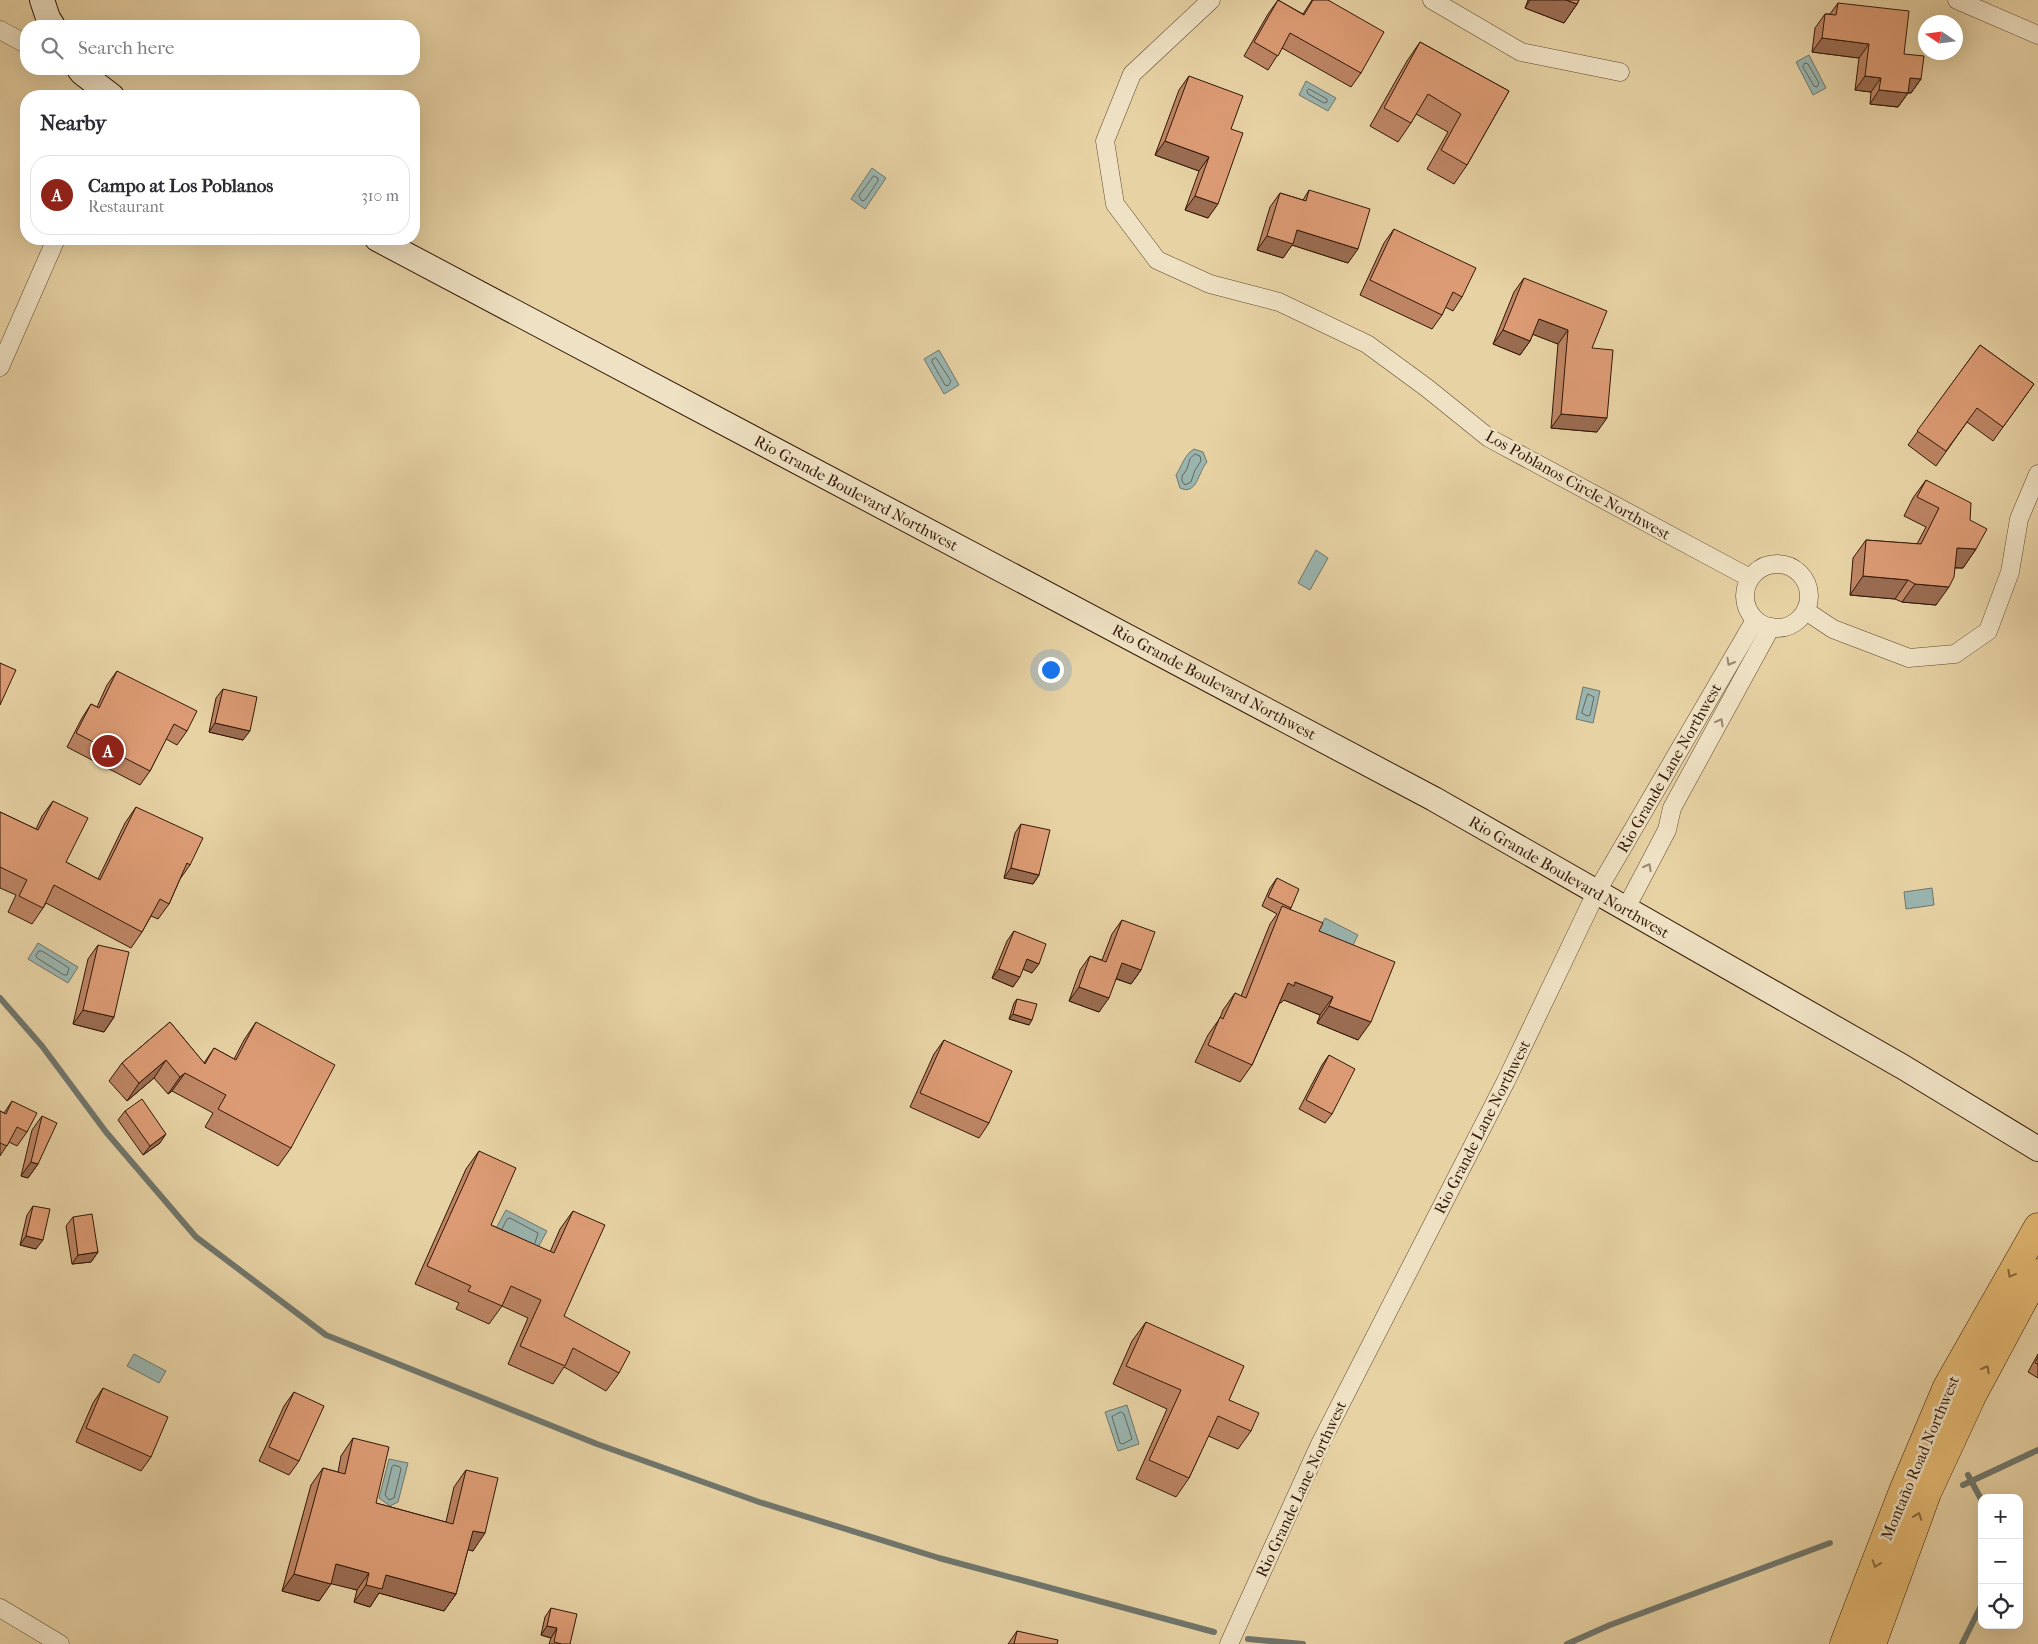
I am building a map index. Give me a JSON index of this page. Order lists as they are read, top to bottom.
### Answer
{
  "streets": {
    "main road": ["Montaño Road Northwest"],
    "street": ["Los Poblanos Circle Northwest", "Rio Grande Boulevard Northwest", "Rio Grande Lane Northwest"]
  },
  "crossings": [
    ["Los Poblanos Circle Northwest", "Rio Grande Lane Northwest"],
    ["Rio Grande Boulevard Northwest", "Rio Grande Lane Northwest"]
  ],
  "north": "left",
  "page": {
    "search": "Search here",
    "heading": "Nearby",
    "list": [
      {
        "mark": "A",
        "name": "Campo at Los Poblanos",
        "note": "Restaurant",
        "value": "310 m"
      }
    ],
    "pins": "A",
    "map_buttons": ["+", "−"]
  }
}
